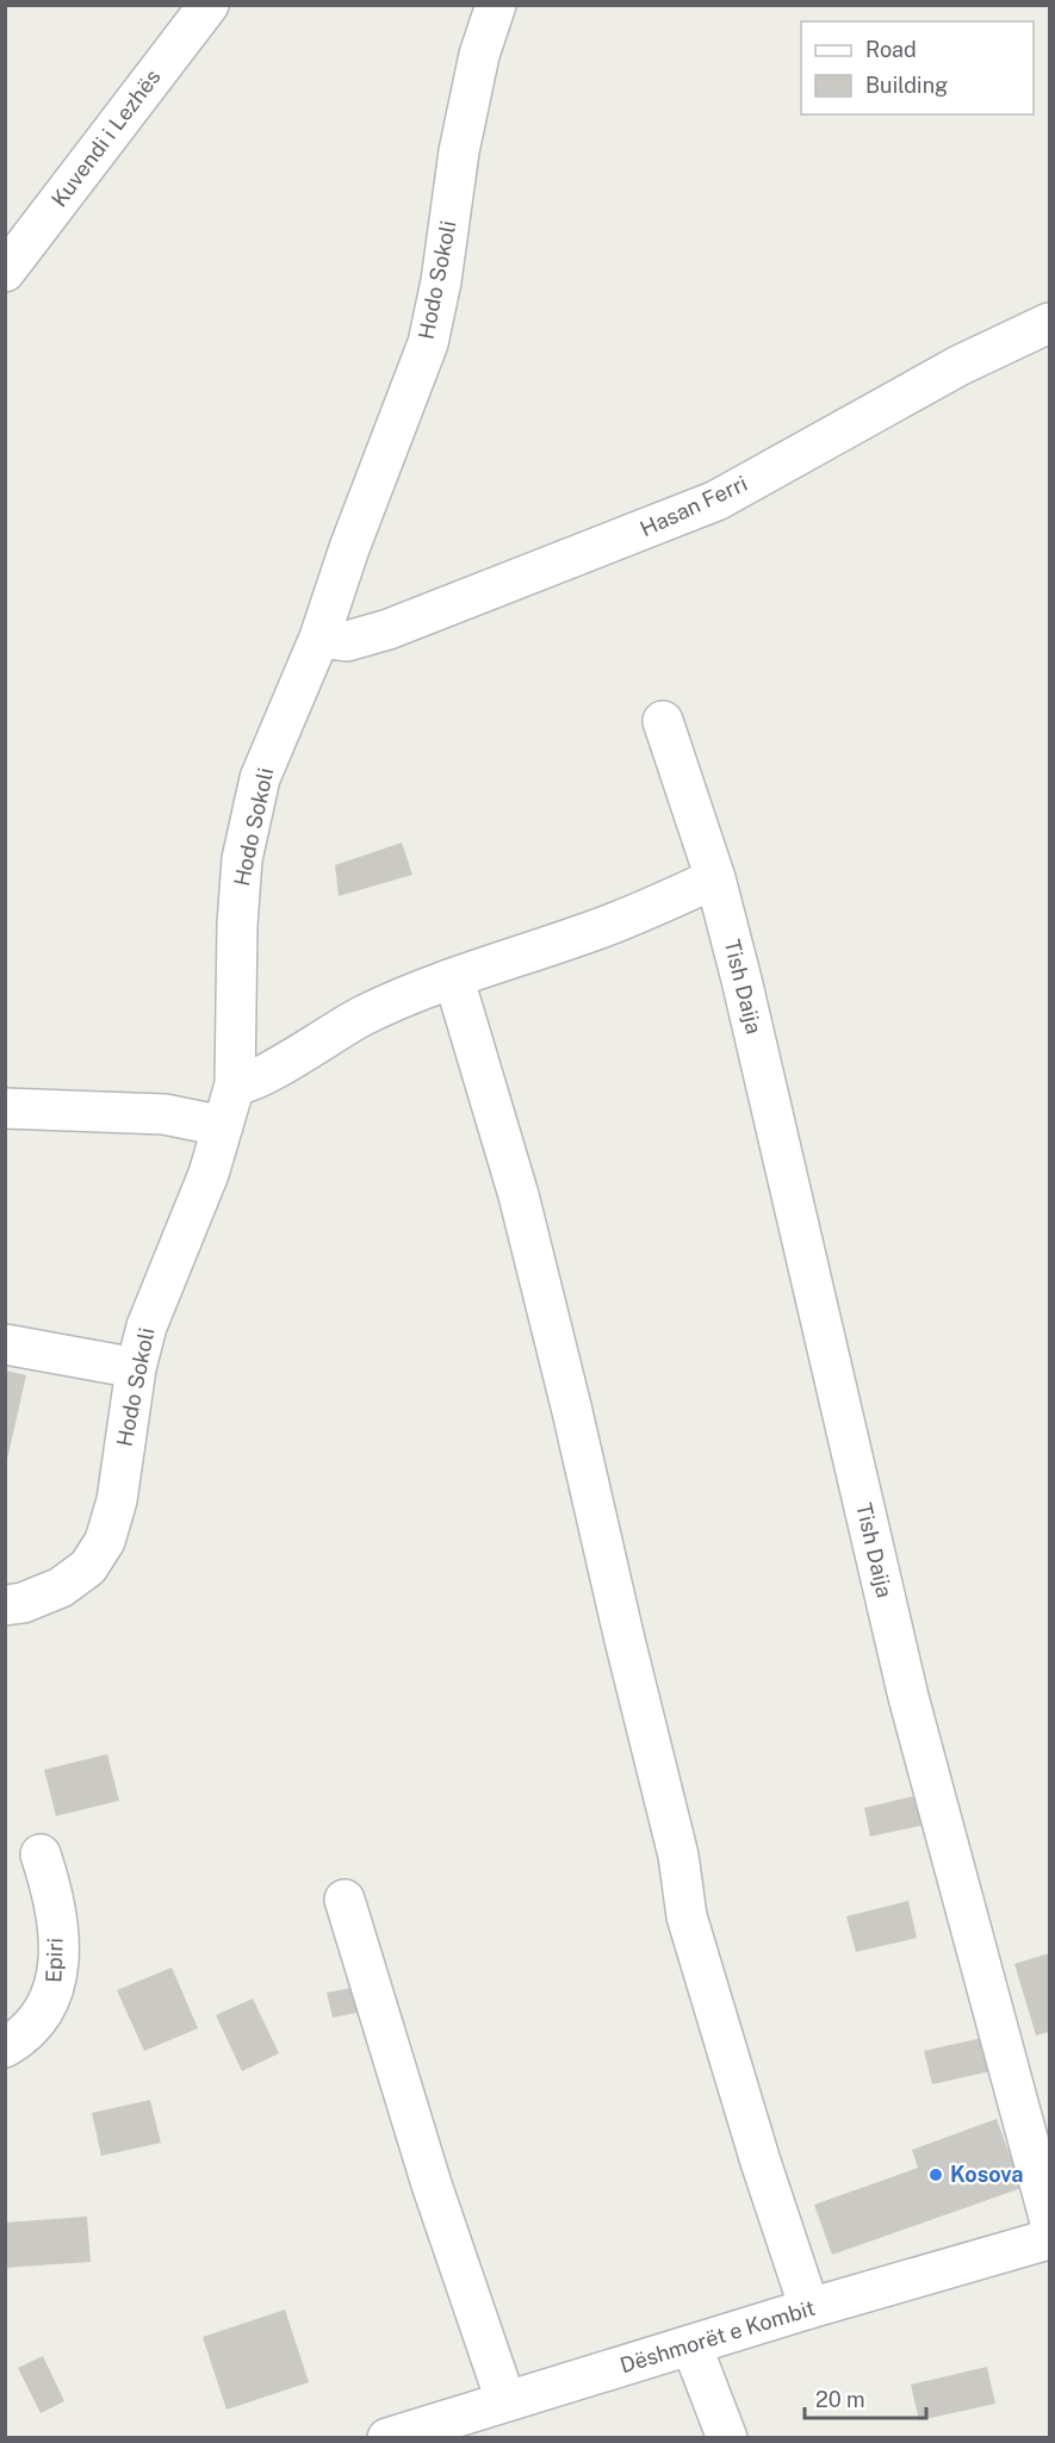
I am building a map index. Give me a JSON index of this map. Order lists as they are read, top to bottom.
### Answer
{
  "streets": {
    "street": [
      "Kuvendi i Lezhës",
      "Hodo Sokoli",
      "Hasan Ferri",
      "Tish Daija",
      "Epiri",
      "Dëshmorët e Kombit"
    ]
  },
  "crossings": [
    ["Hodo Sokoli", "Hasan Ferri"]
  ],
  "places": ["Kosova"],
  "legend": ["Road", "Building"],
  "scale_bar": "20 m"
}
